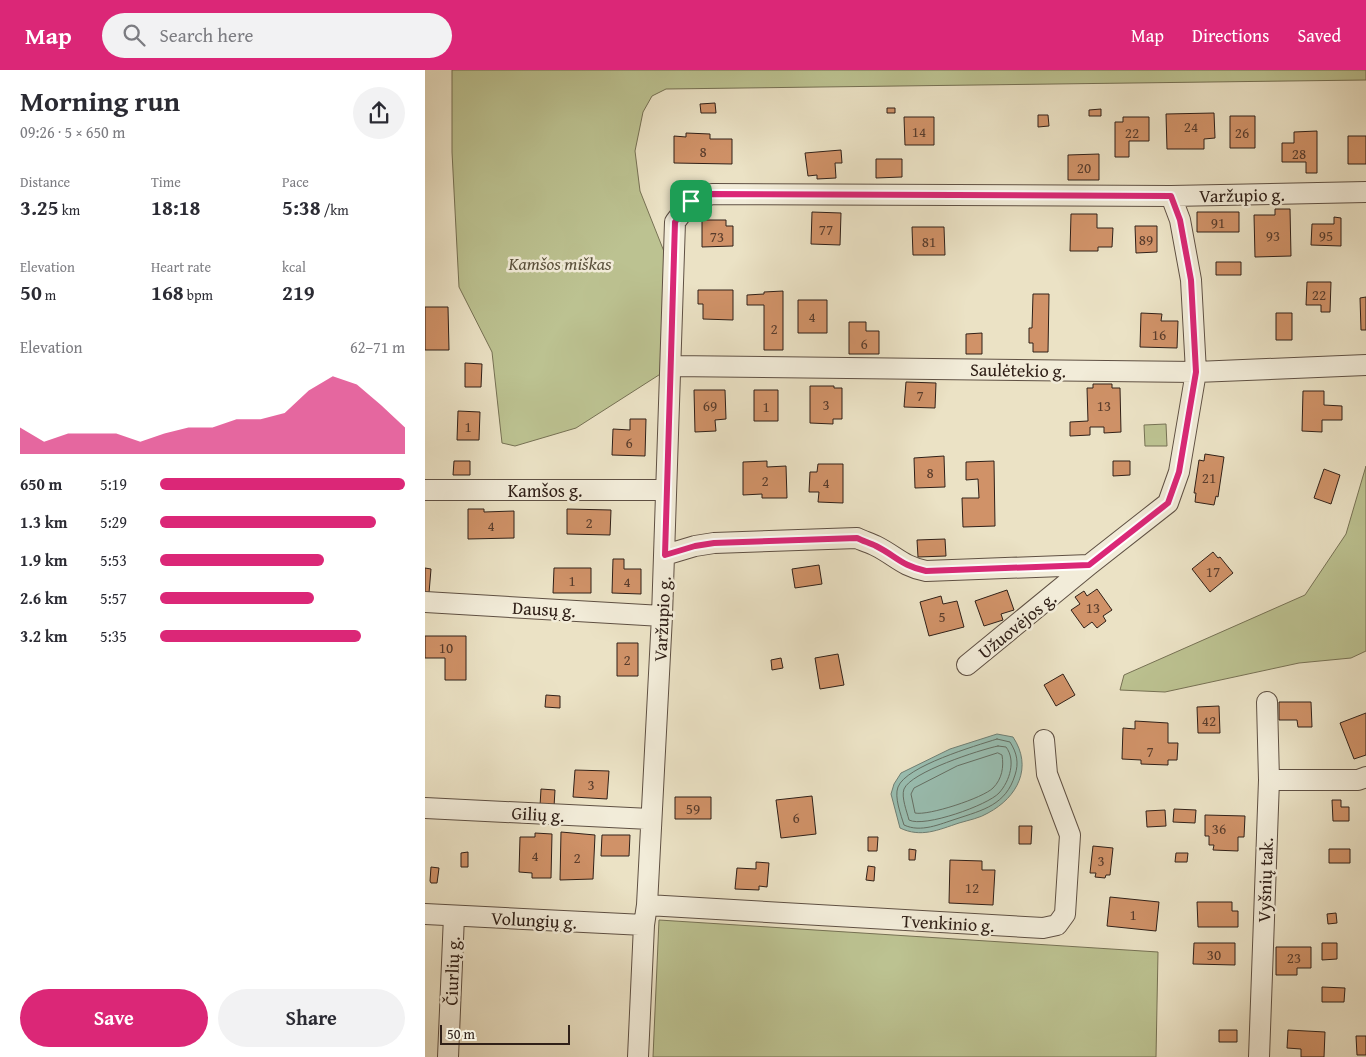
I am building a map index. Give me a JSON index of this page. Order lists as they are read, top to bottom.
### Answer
{
  "streets": {
    "street": [
      "Varžupio g.",
      "Saulėtekio g.",
      "Kamšos g.",
      "Dausų g.",
      "Užuovėjos g.",
      "Gilių g.",
      "Vyšnių tak.",
      "Volungių g.",
      "Tvenkinio g.",
      "Čiurlių g."
    ]
  },
  "crossings": [
    ["Varžupio g.", "Saulėtekio g."],
    ["Varžupio g.", "Kamšos g."],
    ["Varžupio g.", "Dausų g."],
    ["Varžupio g.", "Užuovėjos g."],
    ["Varžupio g.", "Gilių g."],
    ["Varžupio g.", "Volungių g."],
    ["Varžupio g.", "Tvenkinio g."],
    ["Saulėtekio g.", "Užuovėjos g."],
    ["Volungių g.", "Tvenkinio g."],
    ["Volungių g.", "Čiurlių g."]
  ],
  "parks": ["Kamšos miškas"],
  "house_numbers": [
    "24",
    "14",
    "22",
    "26",
    "8",
    "28",
    "20",
    "91",
    "77",
    "93",
    "95",
    "73",
    "89",
    "81",
    "22",
    "4",
    "2",
    "16",
    "6",
    "7",
    "3",
    "69",
    "13",
    "1",
    "1",
    "6",
    "8",
    "21",
    "2",
    "4",
    "2",
    "4",
    "17",
    "1",
    "4",
    "13",
    "5",
    "10",
    "2",
    "42",
    "7",
    "3",
    "59",
    "6",
    "36",
    "4",
    "2",
    "3",
    "12",
    "1",
    "30",
    "23"
  ],
  "scale_bar": "50 m",
  "page": {
    "header": "Map",
    "search": "Search here",
    "nav": ["Map", "Directions", "Saved"],
    "heading": ["Morning run", "09:26 · 5 × 650 m"],
    "stats": [
      ["Distance", "3.25 km"],
      ["Time", "18:18"],
      ["Pace", "5:38 /km"],
      ["Elevation", "50 m"],
      ["Heart rate", "168 bpm"],
      ["kcal", "219"]
    ],
    "chart": ["Elevation", "62–71 m"],
    "list": [
      {
        "name": "650 m",
        "note": "5:19"
      },
      {
        "name": "1.3 km",
        "note": "5:29"
      },
      {
        "name": "1.9 km",
        "note": "5:53"
      },
      {
        "name": "2.6 km",
        "note": "5:57"
      },
      {
        "name": "3.2 km",
        "note": "5:35"
      }
    ],
    "buttons": ["Save", "Share"],
    "scale": "50 m"
  }
}
